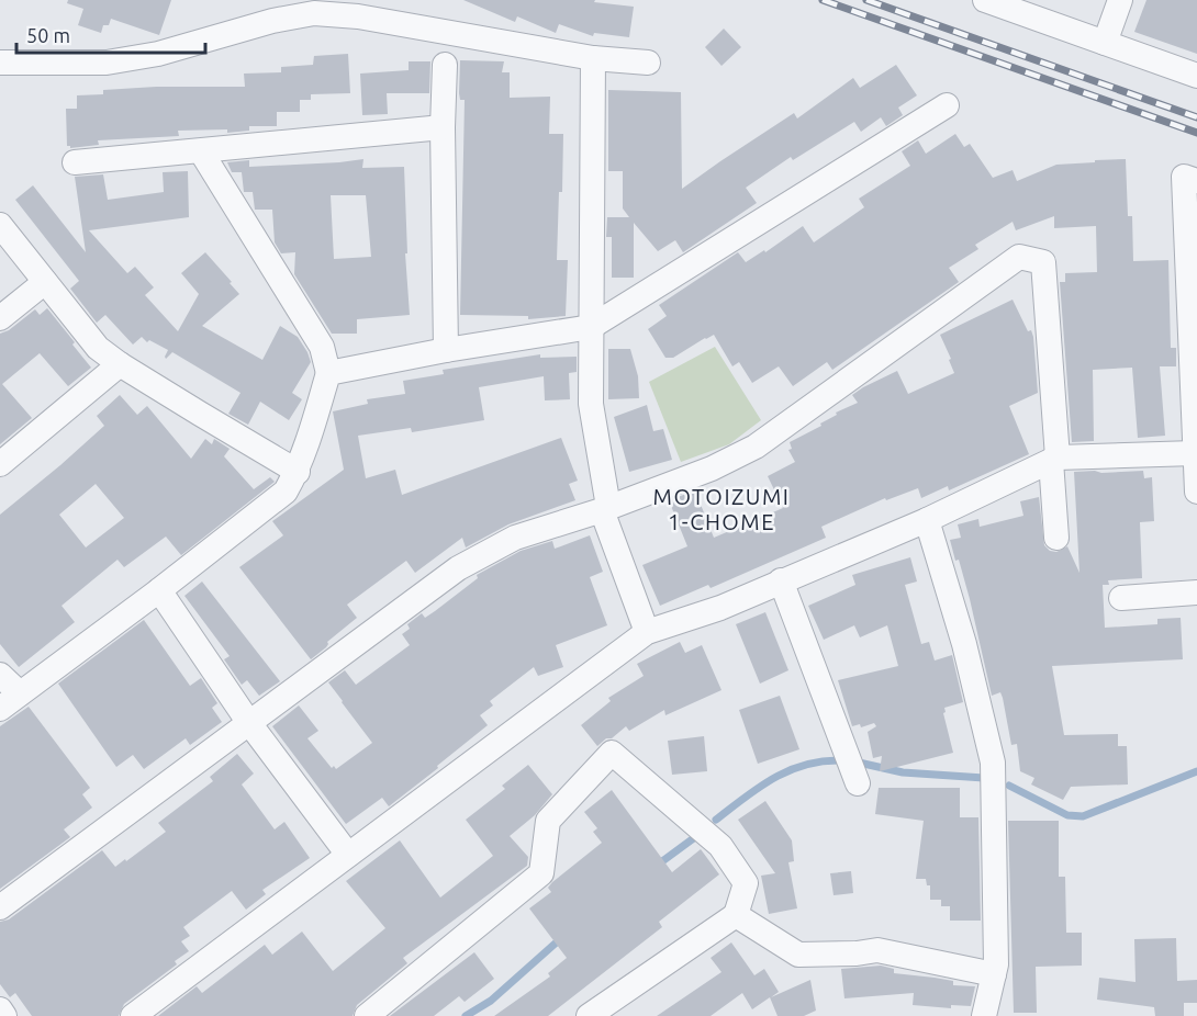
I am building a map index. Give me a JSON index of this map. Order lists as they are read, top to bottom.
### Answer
{
  "districts": ["MOTOIZUMI 1-CHOME"],
  "scale_bar": "50 m"
}
